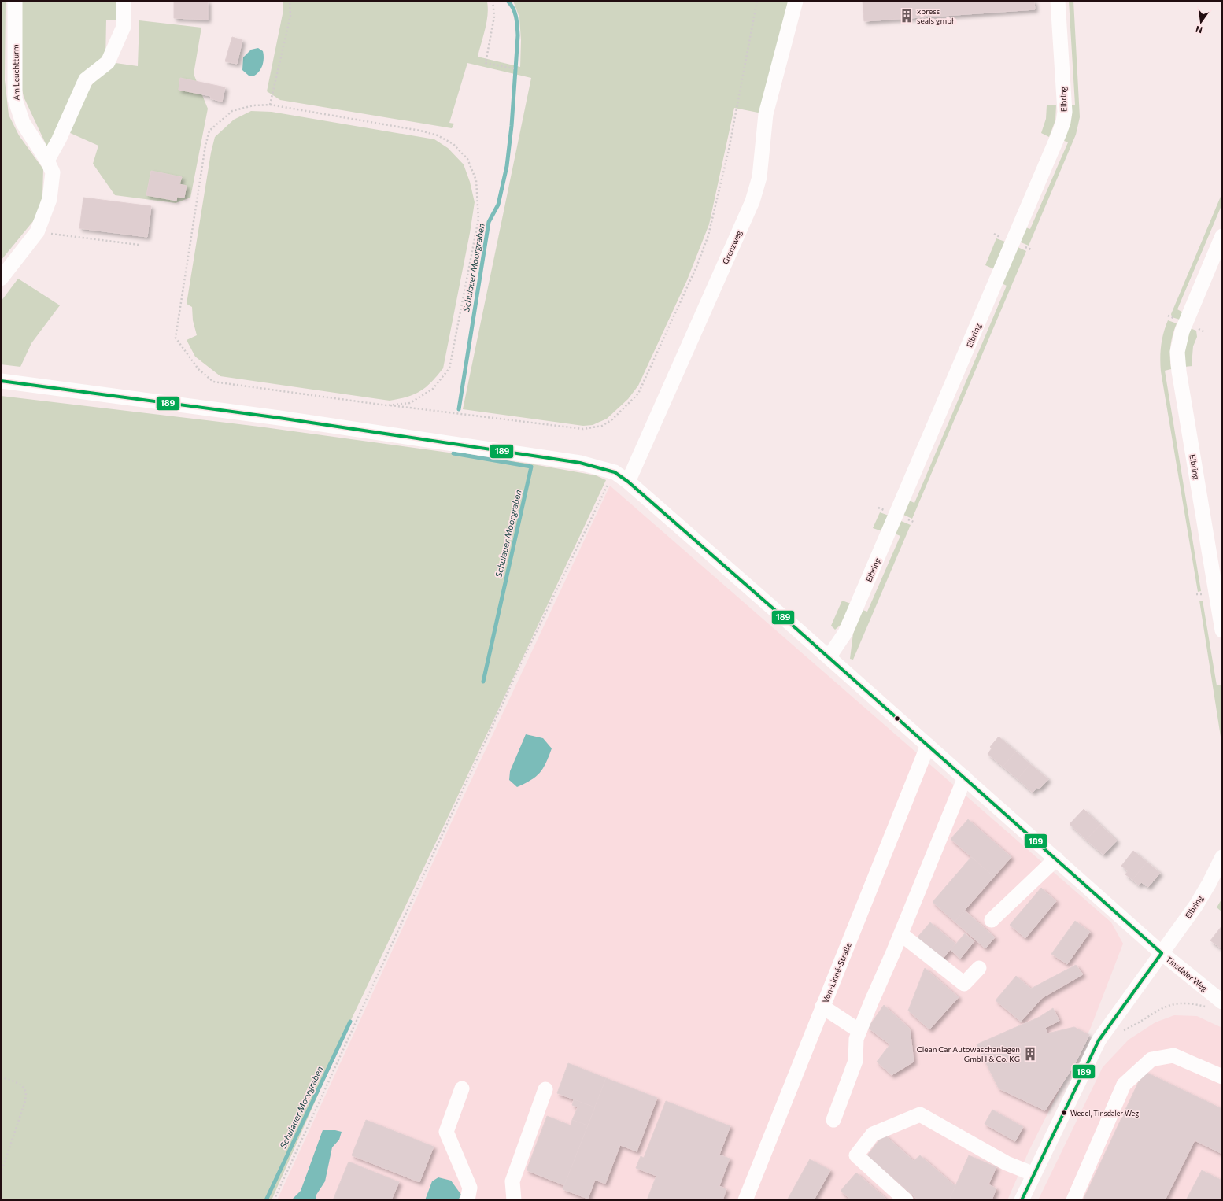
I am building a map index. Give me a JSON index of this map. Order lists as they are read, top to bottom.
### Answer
{
  "streets": {
    "street": [
      "Am Leuchtturm",
      "Elbring",
      "Grenzweg",
      "Von-Linné-Straße",
      "Tinsdaler Weg"
    ]
  },
  "crossings": [
    ["Elbring", "Tinsdaler Weg"],
    ["Grenzweg", "Tinsdaler Weg"],
    ["Von-Linné-Straße", "Tinsdaler Weg"]
  ],
  "water": ["Schulauer Moorgraben"],
  "places": {
    "building": ["xpress seals gmbh", "Clean Car Autowaschanlagen GmbH & Co. KG"],
    "other": ["Wedel, Tinsdaler Weg"]
  },
  "lines": ["transit line 189"],
  "north": "bottom"
}
